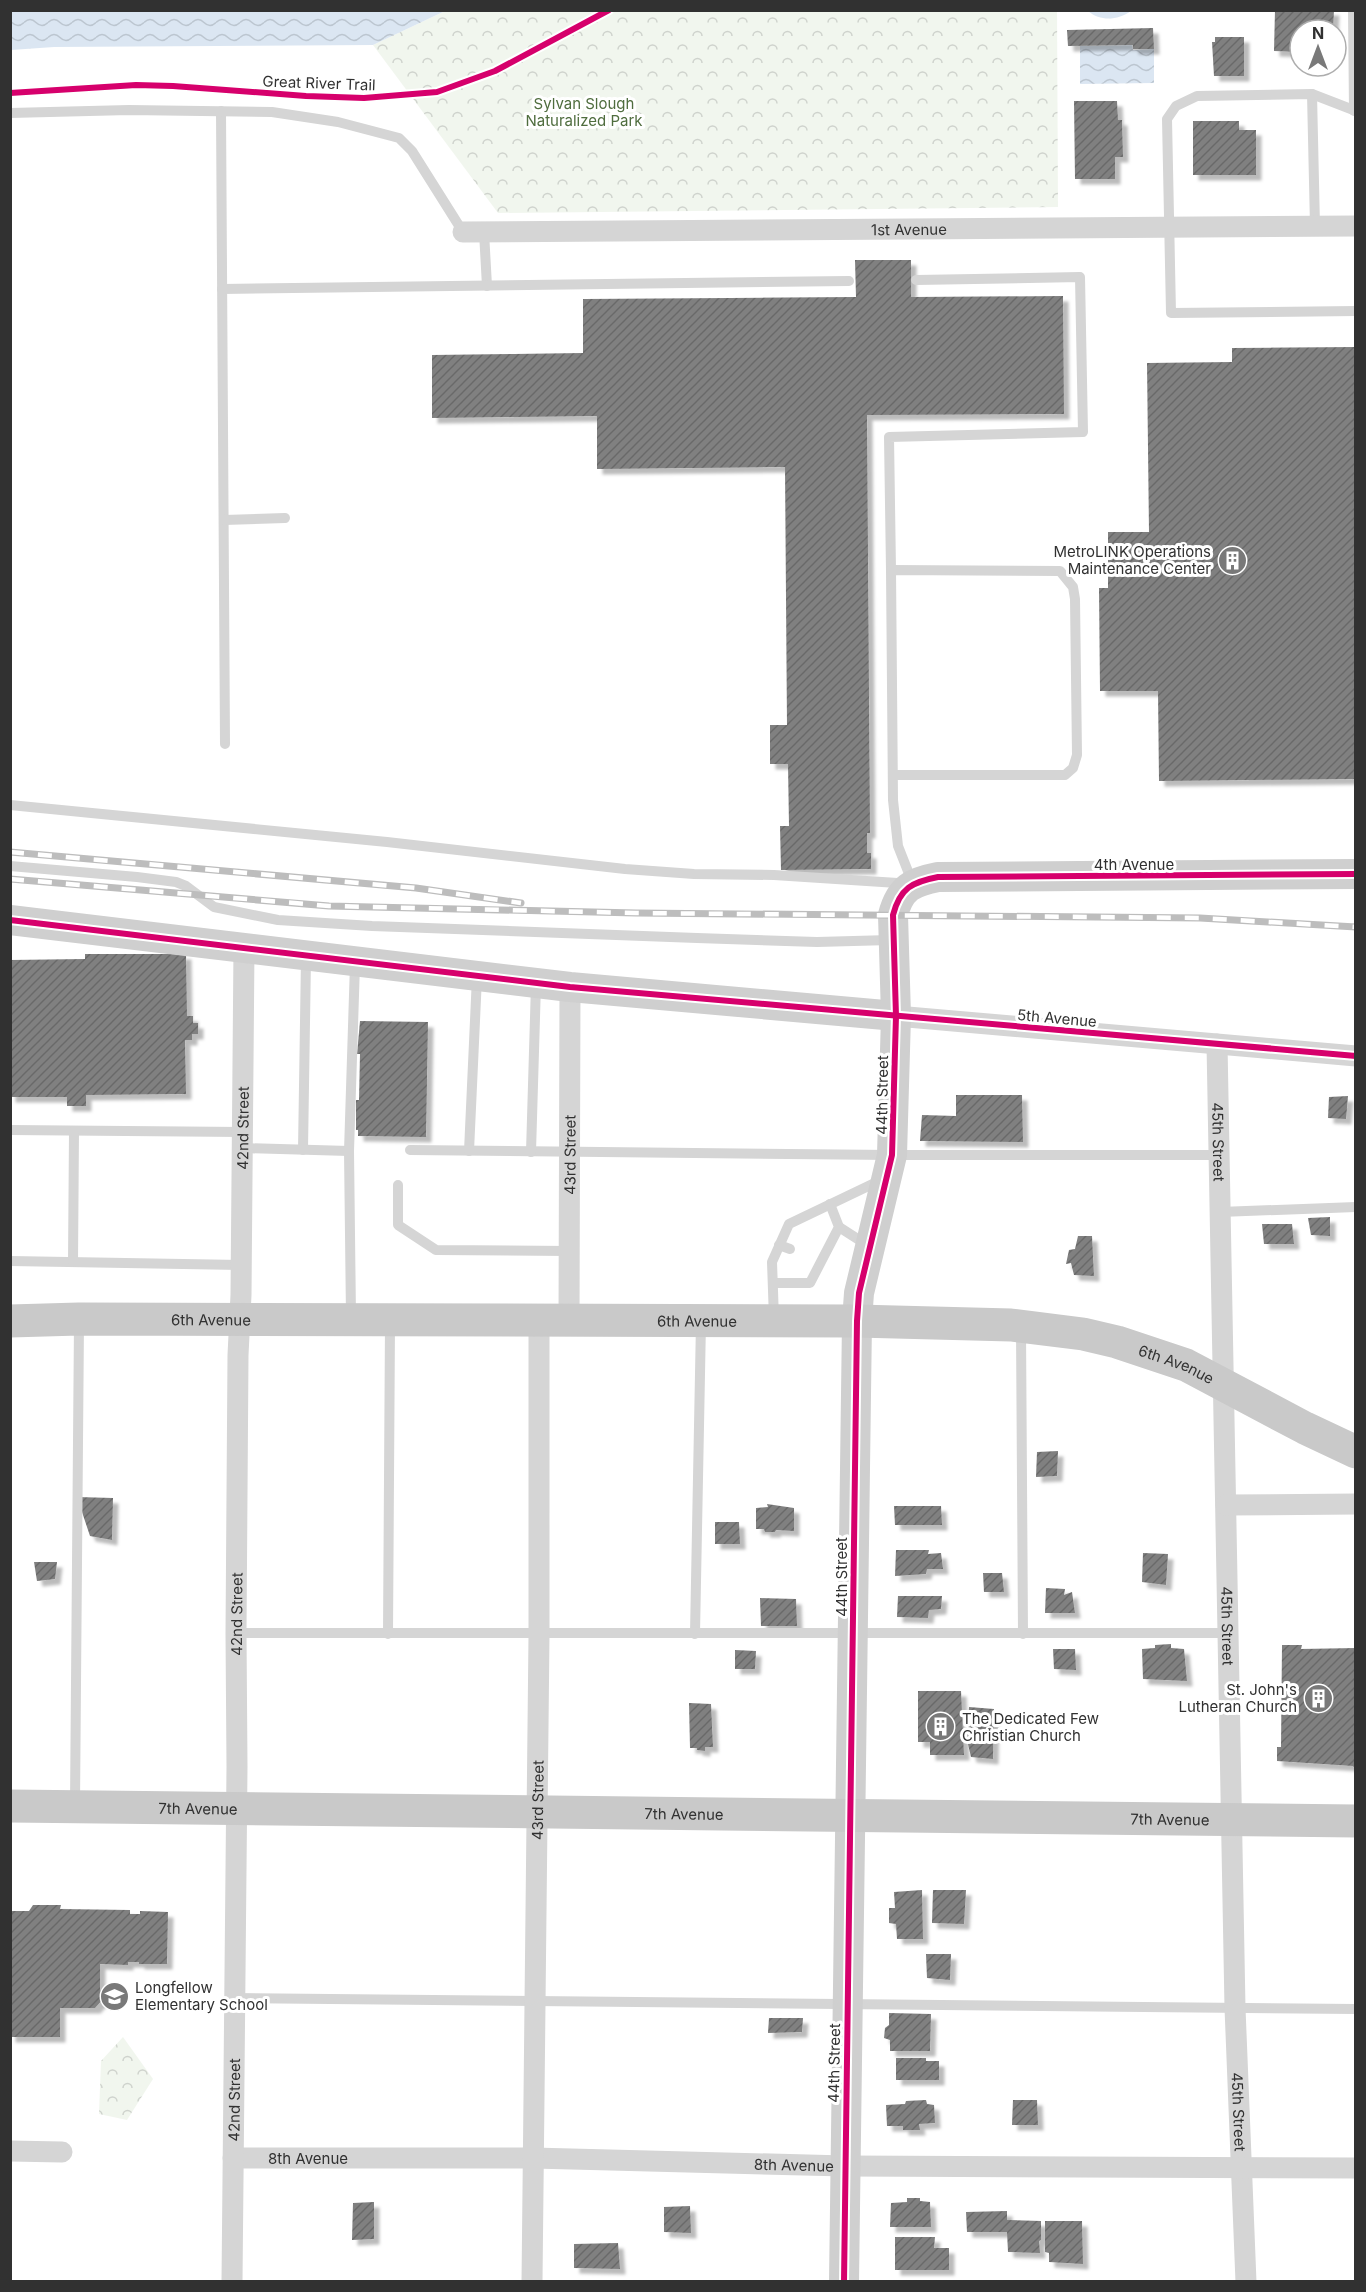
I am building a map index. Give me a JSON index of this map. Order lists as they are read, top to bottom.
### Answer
{
  "streets": {
    "main road": ["6th Avenue", "7th Avenue"],
    "street": [
      "1st Avenue",
      "4th Avenue",
      "5th Avenue",
      "44th Street",
      "42nd Street",
      "45th Street",
      "43rd Street",
      "8th Avenue"
    ],
    "cycle path": ["Great River Trail"]
  },
  "crossings": [
    ["4th Avenue", "44th Street"],
    ["5th Avenue", "44th Street"],
    ["5th Avenue", "45th Street"],
    ["44th Street", "6th Avenue"],
    ["44th Street", "7th Avenue"],
    ["44th Street", "8th Avenue"],
    ["42nd Street", "6th Avenue"],
    ["42nd Street", "7th Avenue"],
    ["42nd Street", "8th Avenue"],
    ["45th Street", "6th Avenue"],
    ["45th Street", "7th Avenue"],
    ["45th Street", "8th Avenue"],
    ["43rd Street", "6th Avenue"],
    ["43rd Street", "7th Avenue"],
    ["43rd Street", "8th Avenue"]
  ],
  "parks": ["Sylvan Slough Naturalized Park"],
  "places": {
    "building": ["MetroLINK Operations Maintenance Center", "St. John's Lutheran Church", "The Dedicated Few Christian Church"],
    "school or university": ["Longfellow Elementary School"]
  },
  "north": "top"
}
